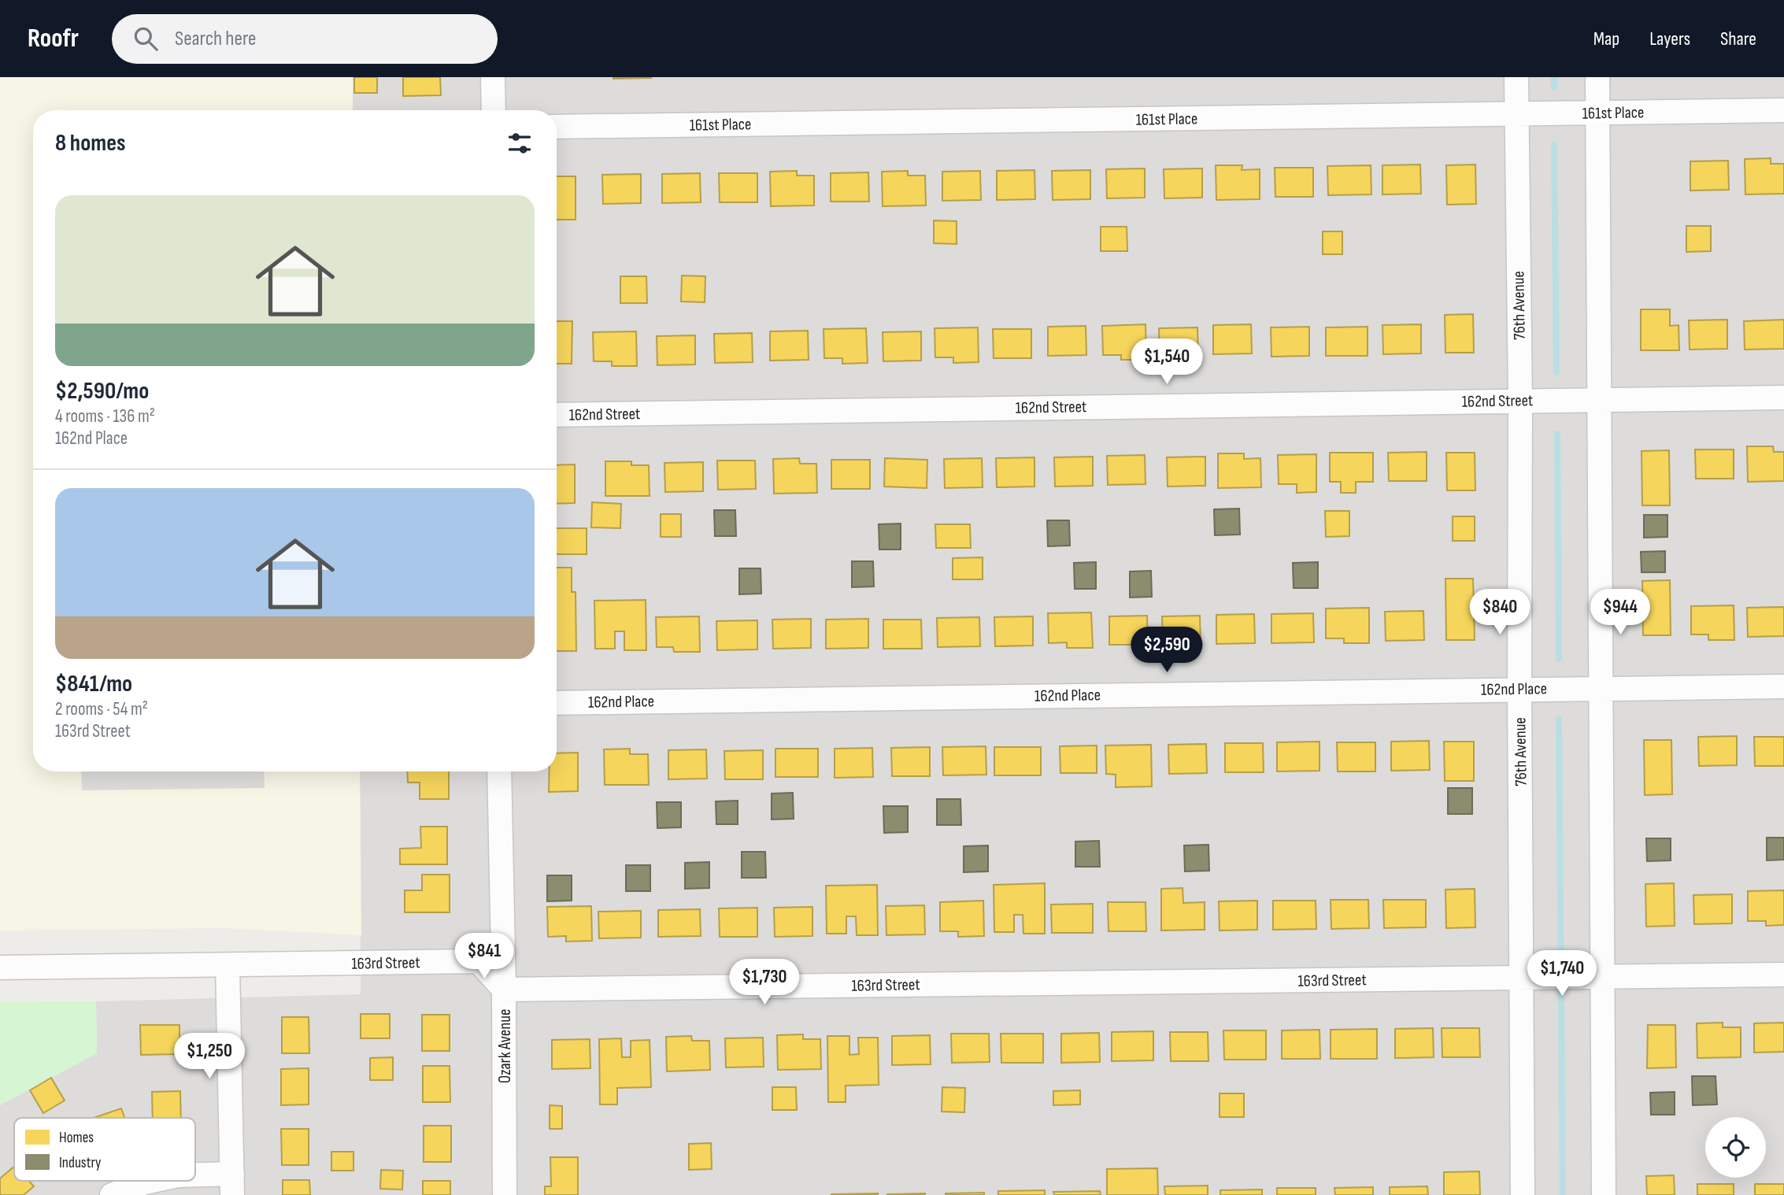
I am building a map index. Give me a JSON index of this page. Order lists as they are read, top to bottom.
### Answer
{
  "streets": {
    "street": [
      "161st Place",
      "76th Avenue",
      "162nd Street",
      "162nd Place",
      "163rd Street",
      "Ozark Avenue"
    ]
  },
  "crossings": [
    ["161st Place", "76th Avenue"],
    ["76th Avenue", "162nd Street"],
    ["76th Avenue", "162nd Place"],
    ["76th Avenue", "163rd Street"],
    ["163rd Street", "Ozark Avenue"]
  ],
  "legend": ["Homes", "Industry"],
  "page": {
    "header": "Roofr",
    "search": "Search here",
    "nav": ["Map", "Layers", "Share"],
    "heading": "8 homes",
    "list": [
      {
        "name": "$2,590/mo",
        "note": "4 rooms · 136 m² · 162nd Place"
      },
      {
        "name": "$841/mo",
        "note": "2 rooms · 54 m² · 163rd Street"
      }
    ],
    "price": [
      "$1,540",
      "$840",
      "$944",
      "$2,590",
      "$841",
      "$1,740",
      "$1,730",
      "$1,250"
    ]
  }
}
